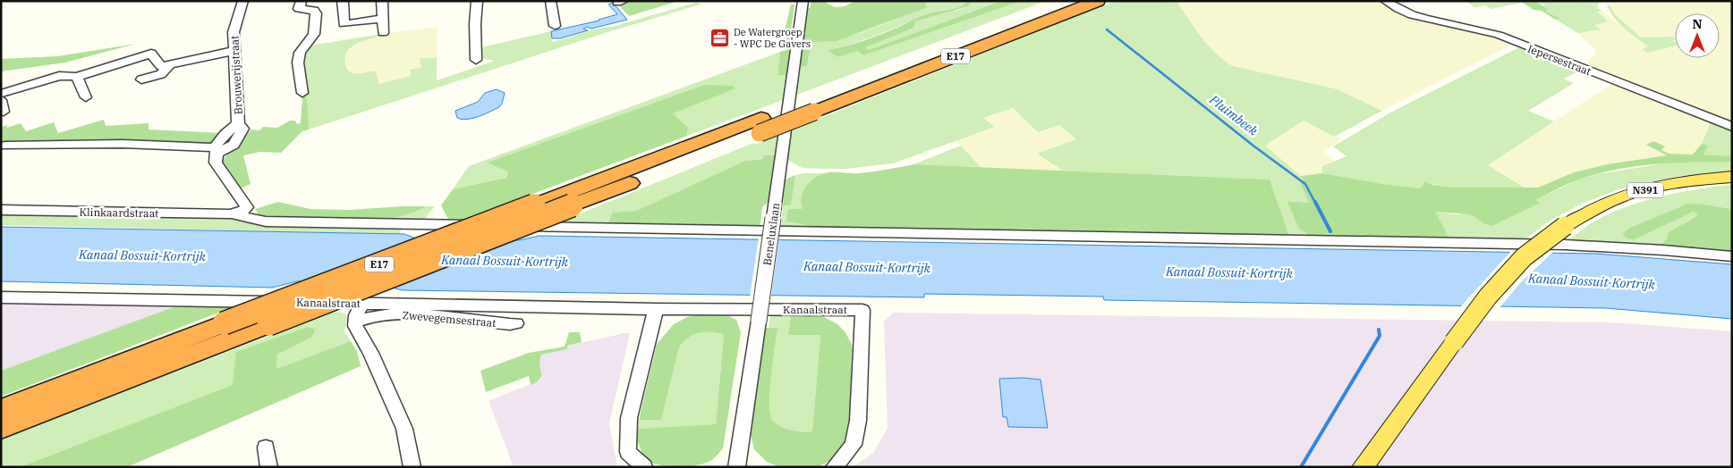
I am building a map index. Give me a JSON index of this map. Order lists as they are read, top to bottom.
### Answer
{
  "streets": {
    "highway": ["E17"],
    "main road": ["N391"],
    "street": [
      "Iepersestraat",
      "Brouwerijstraat",
      "Klinkaardstraat",
      "Beneluxlaan",
      "Kanaalstraat",
      "Zwevegemsestraat"
    ]
  },
  "water": ["Pluimbeek", "Kanaal Bossuit-Kortrijk"],
  "places": {
    "office": ["De Watergroep - WPC De Gavers"]
  },
  "north": "top"
}
